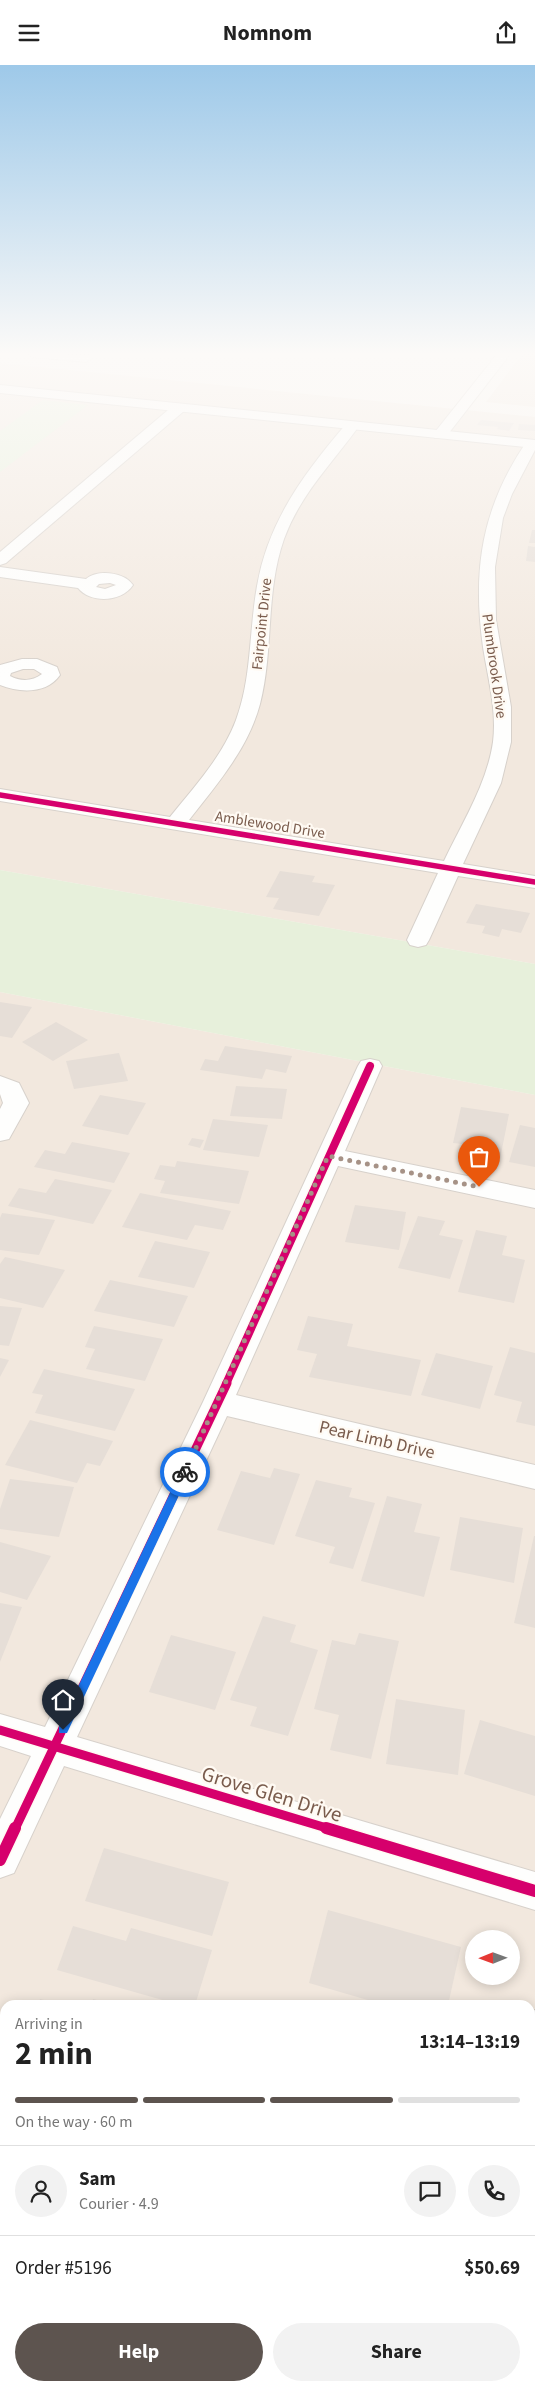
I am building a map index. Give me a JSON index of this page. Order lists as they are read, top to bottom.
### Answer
{
  "streets": {
    "street": [
      "Fairpoint Drive",
      "Plumbrook Drive",
      "Amblewood Drive",
      "Pear Limb Drive",
      "Grove Glen Drive"
    ]
  },
  "crossings": [
    ["Fairpoint Drive", "Amblewood Drive"],
    ["Plumbrook Drive", "Amblewood Drive"]
  ],
  "north": "left",
  "page": {
    "header": "Nomnom",
    "heading": ["2 min", "Arriving in", "13:14–13:19"],
    "panel": [
      "Sam",
      "Courier · 4.9",
      "Order #5196",
      "$50.69"
    ],
    "bar": "On the way · 60 m",
    "buttons": ["Help", "Share"]
  }
}
